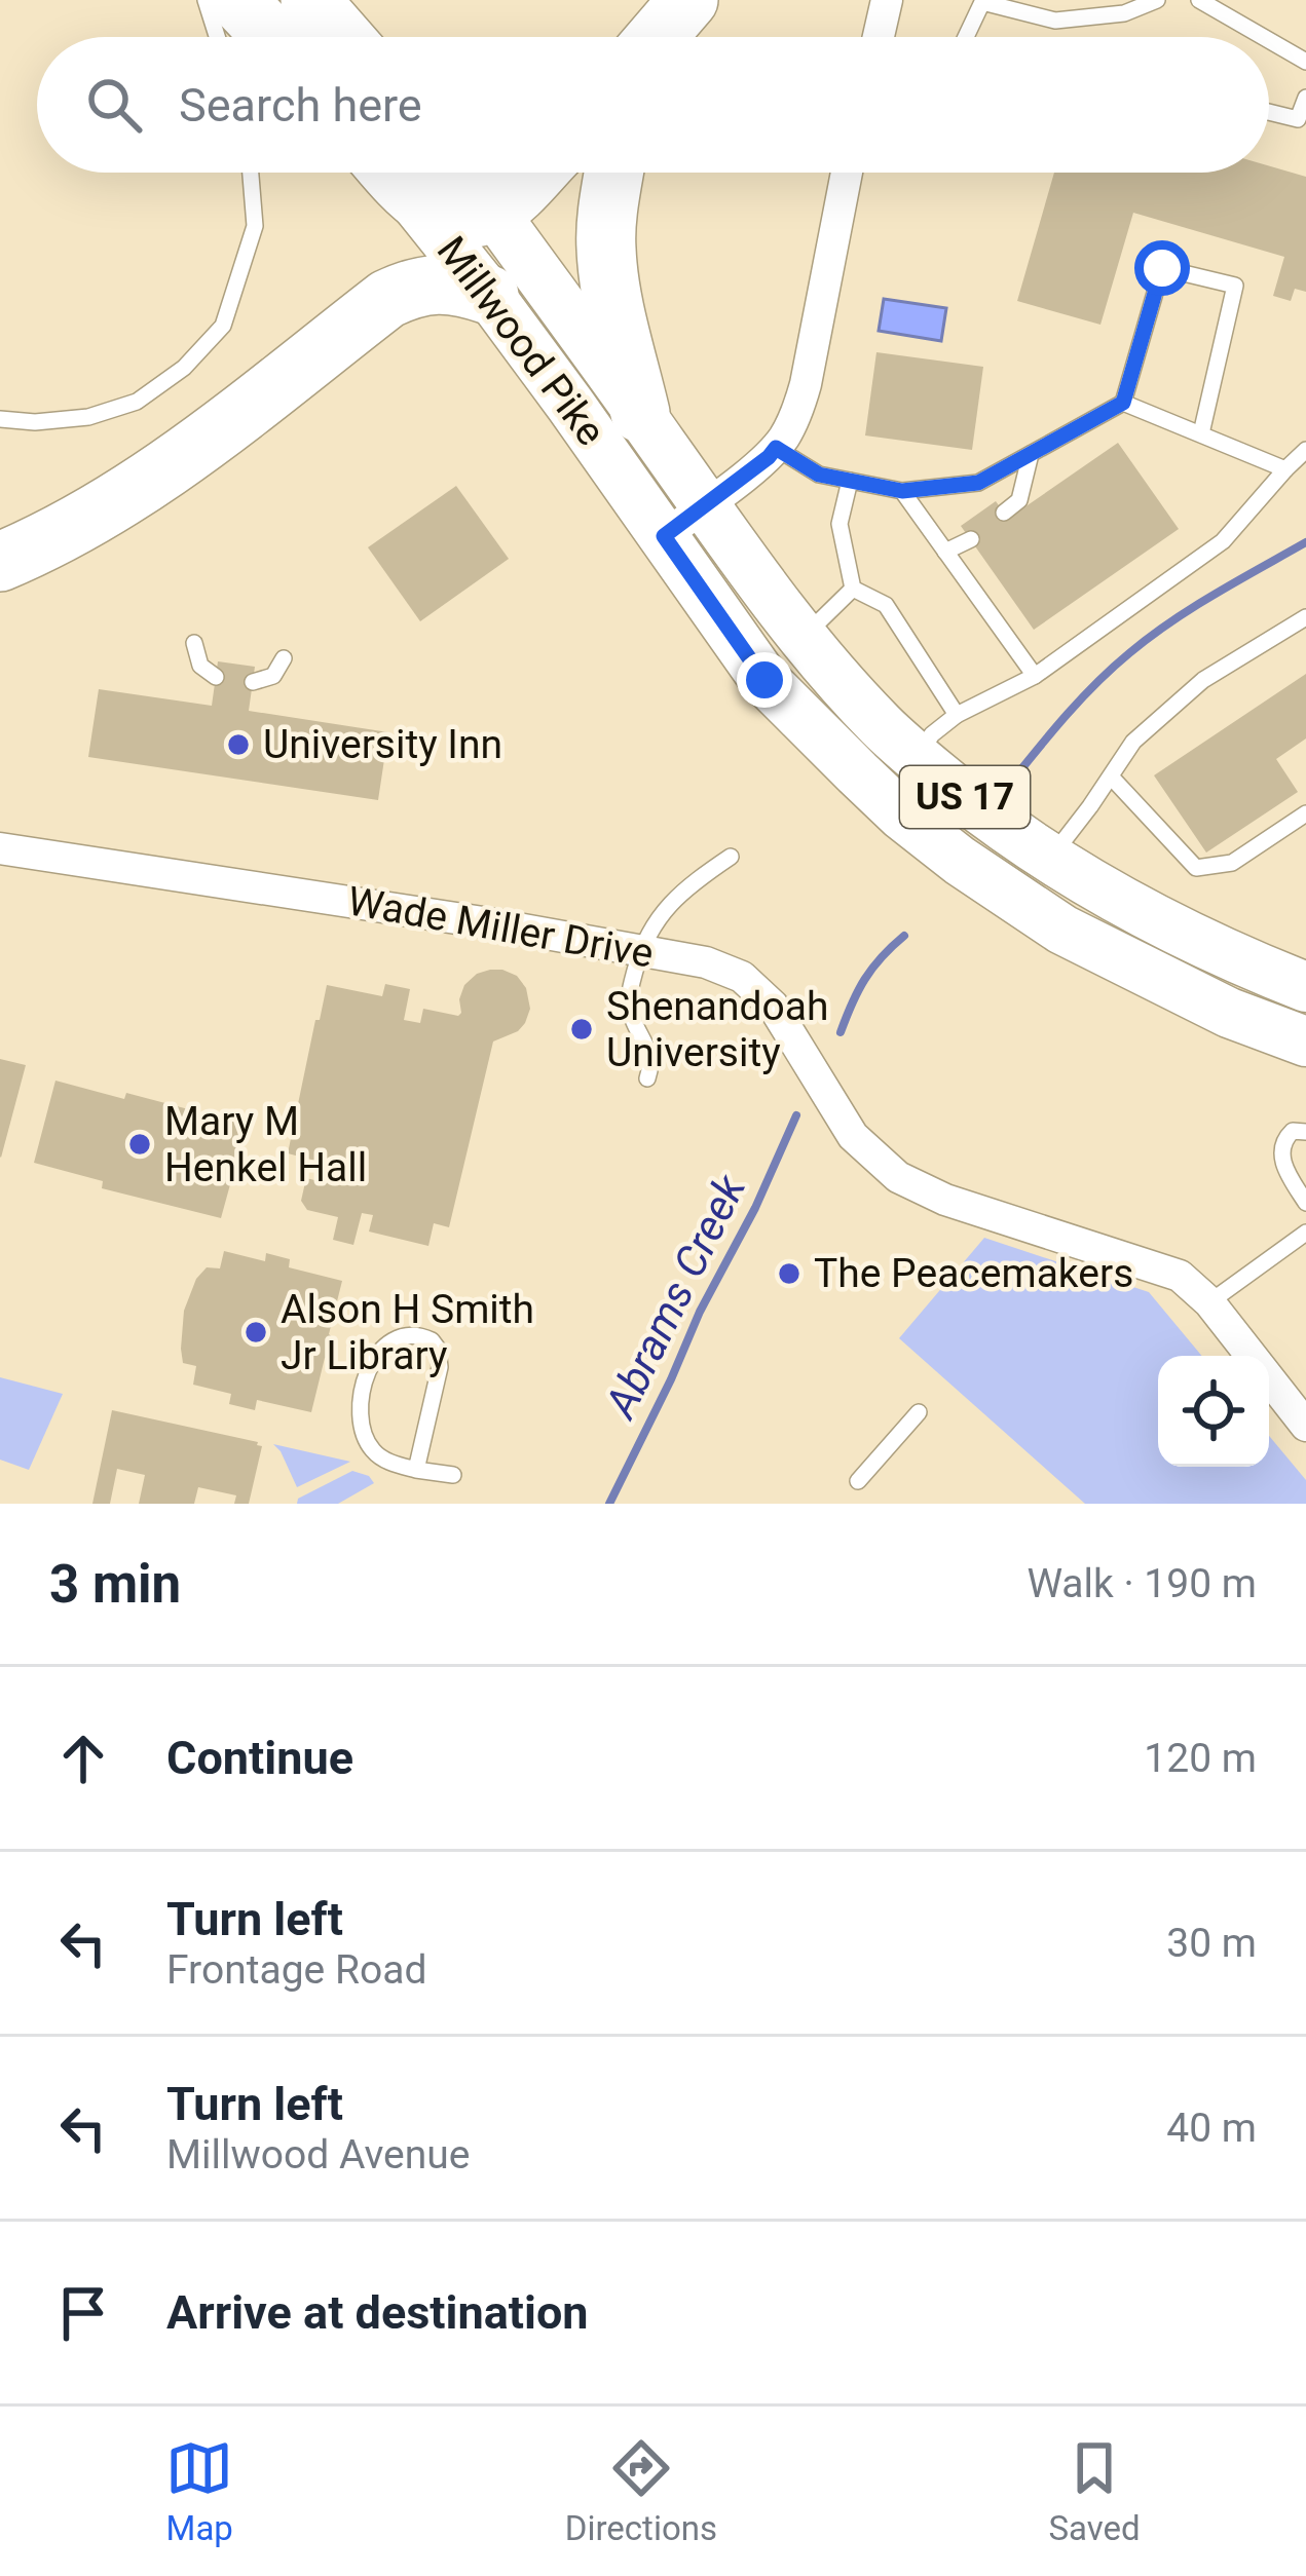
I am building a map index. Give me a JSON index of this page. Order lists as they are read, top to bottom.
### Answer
{
  "streets": {
    "main road": ["Millwood Pike", "US 17"],
    "street": ["Wade Miller Drive"]
  },
  "crossings": [
    ["Millwood Pike", "US 17"]
  ],
  "water": ["Abrams Creek"],
  "places": [
    "University Inn",
    "Shenandoah University",
    "Mary M Henkel Hall",
    "The Peacemakers",
    "Alson H Smith Jr Library"
  ],
  "page": {
    "search": "Search here",
    "heading": ["3 min", "Walk · 190 m"],
    "list": [
      ["Continue", "120 m"],
      ["Turn left", "Frontage Road", "30 m"],
      ["Turn left", "Millwood Avenue", "40 m"],
      "Arrive at destination"
    ],
    "nav": ["Map", "Directions", "Saved"]
  }
}
